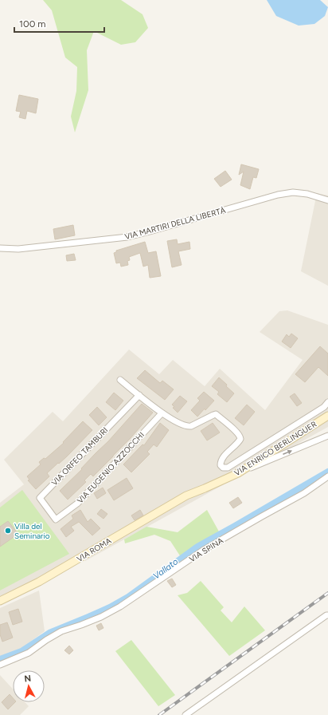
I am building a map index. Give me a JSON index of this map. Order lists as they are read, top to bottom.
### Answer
{
  "streets": {
    "main road": ["VIA ENRICO BERLINGUER", "VIA ROMA"],
    "street": [
      "VIA MARTIRI DELLA LIBERTÀ",
      "VIA ORFEO TAMBURI",
      "VIA EUGENIO AZZOCCHI",
      "VIA SPINA"
    ]
  },
  "crossings": [
    ["VIA ENRICO BERLINGUER", "VIA ROMA"],
    ["VIA ORFEO TAMBURI", "VIA EUGENIO AZZOCCHI"]
  ],
  "water": ["Vallato"],
  "places": ["Villa del Seminario"],
  "scale_bar": "100 m",
  "north": "top"
}
